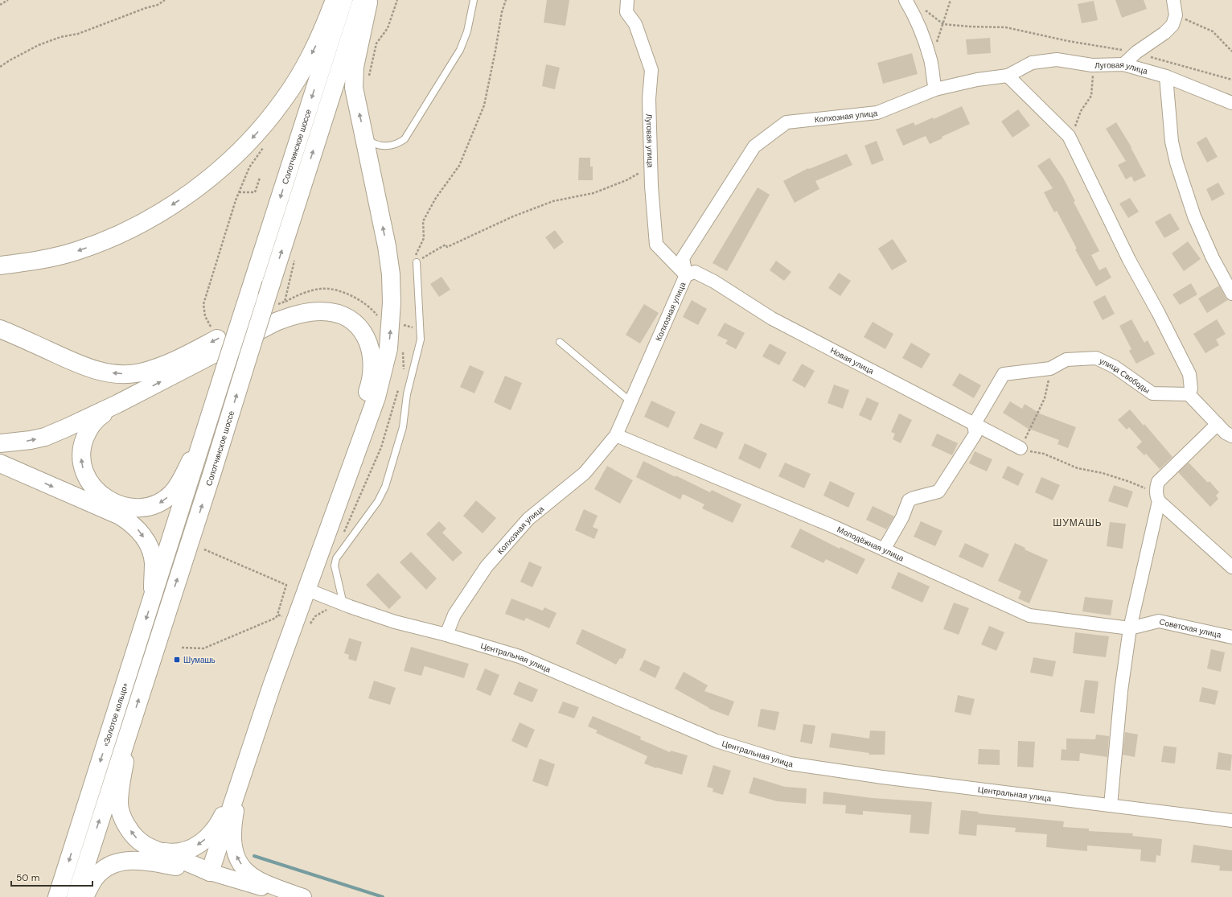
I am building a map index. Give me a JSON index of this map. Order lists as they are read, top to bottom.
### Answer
{
  "streets": {
    "main road": ["Солотчинское шоссе", "«Золотое кольцо»"],
    "street": [
      "Луговая улица",
      "Колхозная улица",
      "Новая улица",
      "улица Свободы",
      "Молодёжная улица",
      "Советская улица",
      "Центральная улица"
    ]
  },
  "crossings": [
    ["Луговая улица", "Колхозная улица"],
    ["Луговая улица", "Новая улица"],
    ["Колхозная улица", "Новая улица"],
    ["Колхозная улица", "Молодёжная улица"],
    ["Колхозная улица", "Центральная улица"],
    ["Солотчинское шоссе", "«Золотое кольцо»"],
    ["Новая улица", "улица Свободы"],
    ["Молодёжная улица", "Советская улица"]
  ],
  "districts": ["ШУМАШЬ"],
  "places": {
    "transit": ["Шумашь"]
  },
  "scale_bar": "50 m"
}
